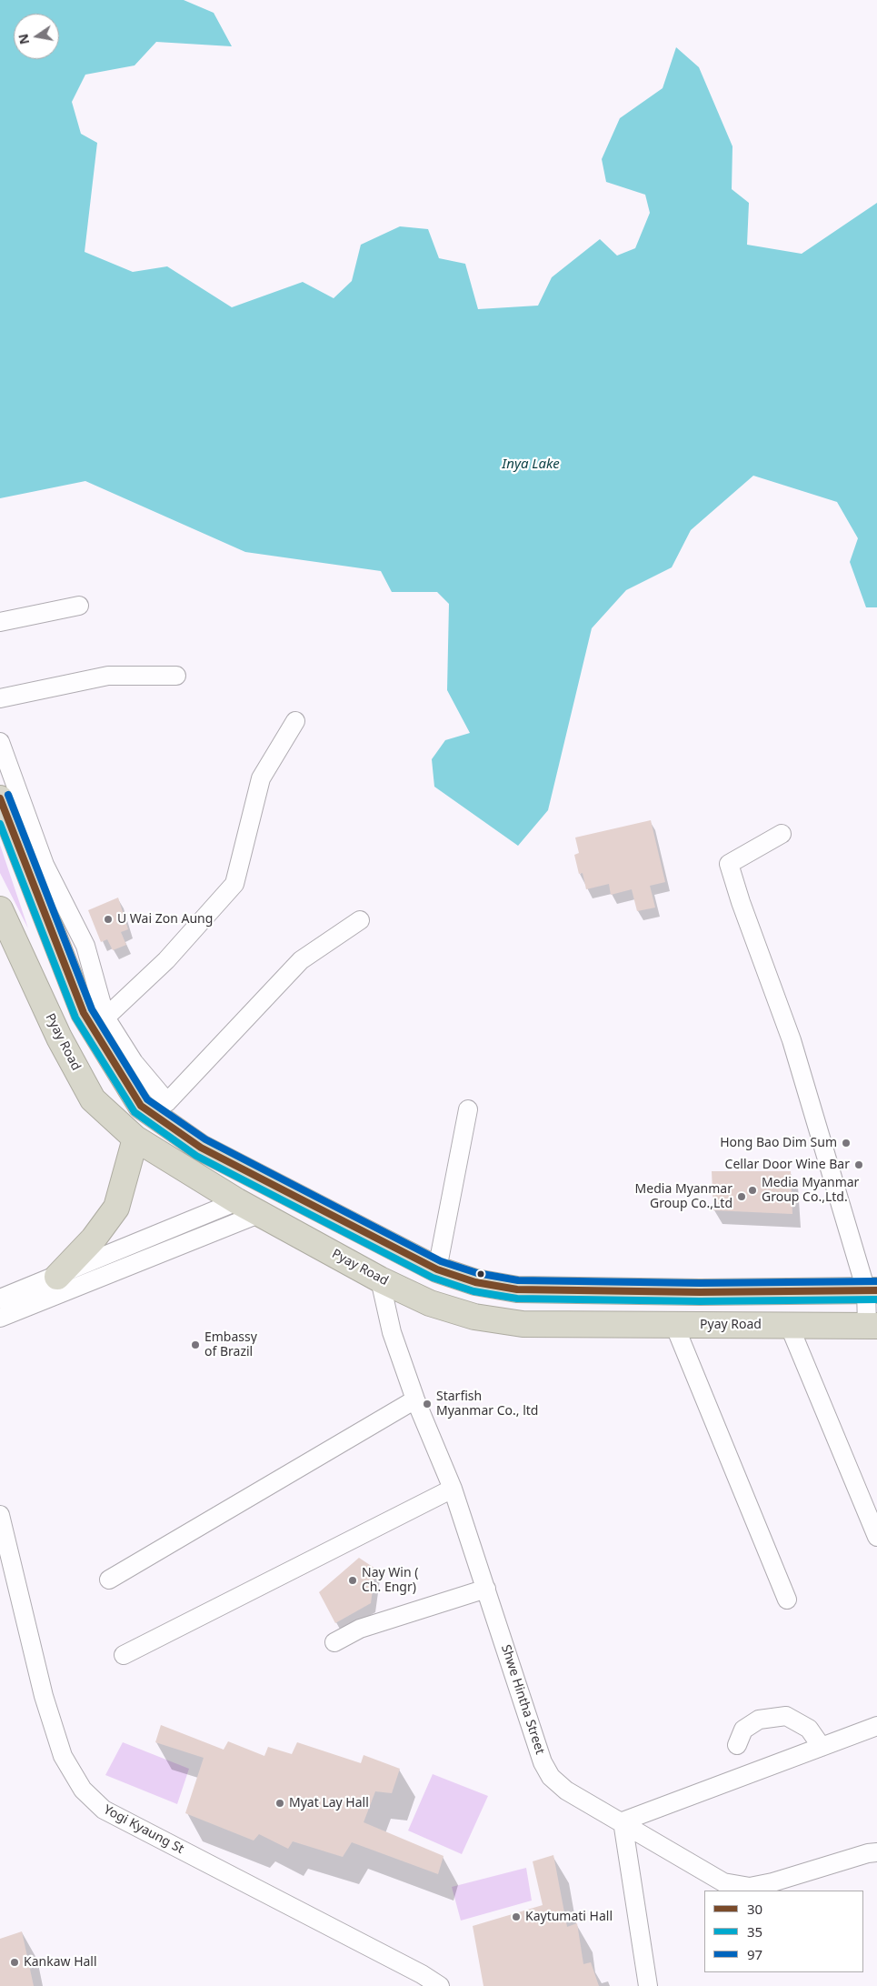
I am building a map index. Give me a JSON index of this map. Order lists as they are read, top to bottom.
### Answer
{
  "streets": {
    "highway": ["Pyay Road"],
    "street": ["Shwe Hintha Street", "Yogi Kyaung St"]
  },
  "crossings": [
    ["Pyay Road", "Shwe Hintha Street"]
  ],
  "water": ["Inya Lake"],
  "places": [
    "U Wai Zon Aung",
    "Hong Bao Dim Sum",
    "Cellar Door Wine Bar",
    "Media Myanmar Group Co.,Ltd.",
    "Media Myanmar Group Co.,Ltd",
    "Embassy of Brazil",
    "Starfish Myanmar Co., ltd",
    "Nay Win ( Ch. Engr)",
    "Myat Lay Hall",
    "Kaytumati Hall",
    "Kankaw Hall"
  ],
  "lines": ["transit line 97", "transit line 30", "transit line 35"],
  "legend": ["30", "35", "97"],
  "north": "left"
}
